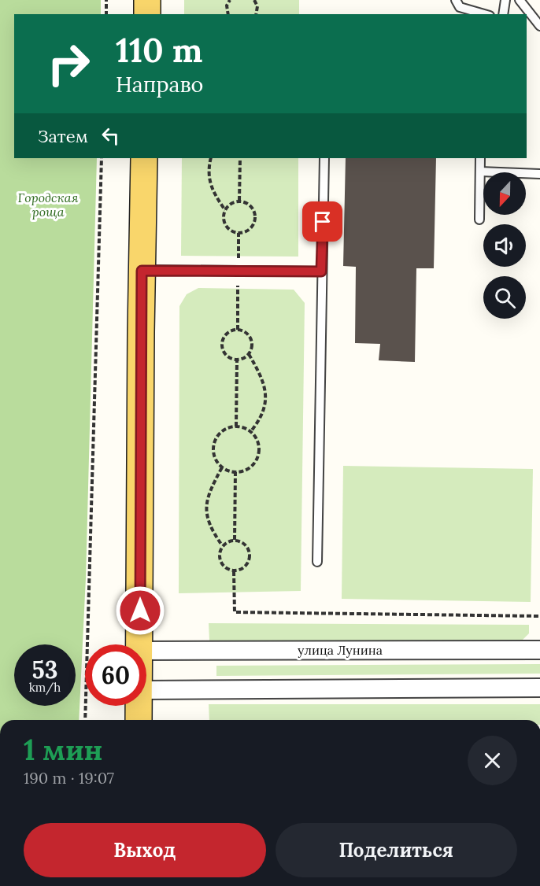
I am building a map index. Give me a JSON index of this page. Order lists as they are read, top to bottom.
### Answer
{
  "streets": {
    "street": ["улица Лунина"]
  },
  "parks": ["Городская роща"],
  "north": "bottom",
  "page": {
    "turn": ["110 m", "Направо"],
    "then": "Затем",
    "speed": "53 km/h",
    "limit": "60",
    "heading": ["1 мин", "190 m · 19:07"],
    "buttons": ["Выход", "Поделиться"]
  }
}
